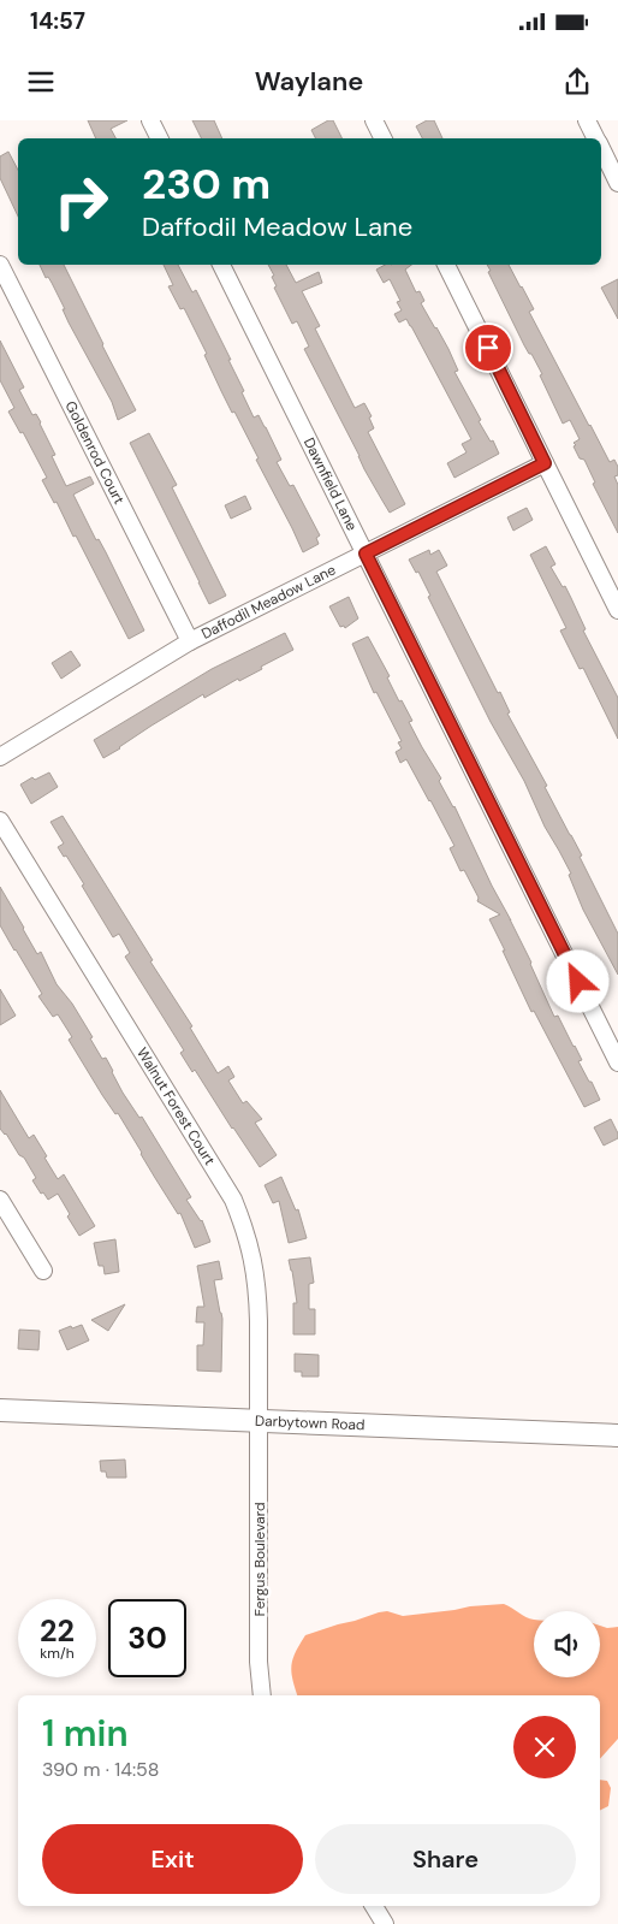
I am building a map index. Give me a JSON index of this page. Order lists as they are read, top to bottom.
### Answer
{
  "streets": {
    "main road": ["Darbytown Road"],
    "street": [
      "Goldenrod Court",
      "Dawnfield Lane",
      "Daffodil Meadow Lane",
      "Walnut Forest Court",
      "Fergus Boulevard"
    ]
  },
  "crossings": [
    ["Goldenrod Court", "Daffodil Meadow Lane"],
    ["Dawnfield Lane", "Daffodil Meadow Lane"],
    ["Walnut Forest Court", "Darbytown Road"],
    ["Walnut Forest Court", "Fergus Boulevard"],
    ["Darbytown Road", "Fergus Boulevard"]
  ],
  "page": {
    "status": "14:57",
    "header": "Waylane",
    "turn": ["230 m", "Daffodil Meadow Lane"],
    "speed": "22 km/h",
    "limit": "30",
    "heading": ["1 min", "390 m · 14:58"],
    "buttons": ["Exit", "Share"]
  }
}
